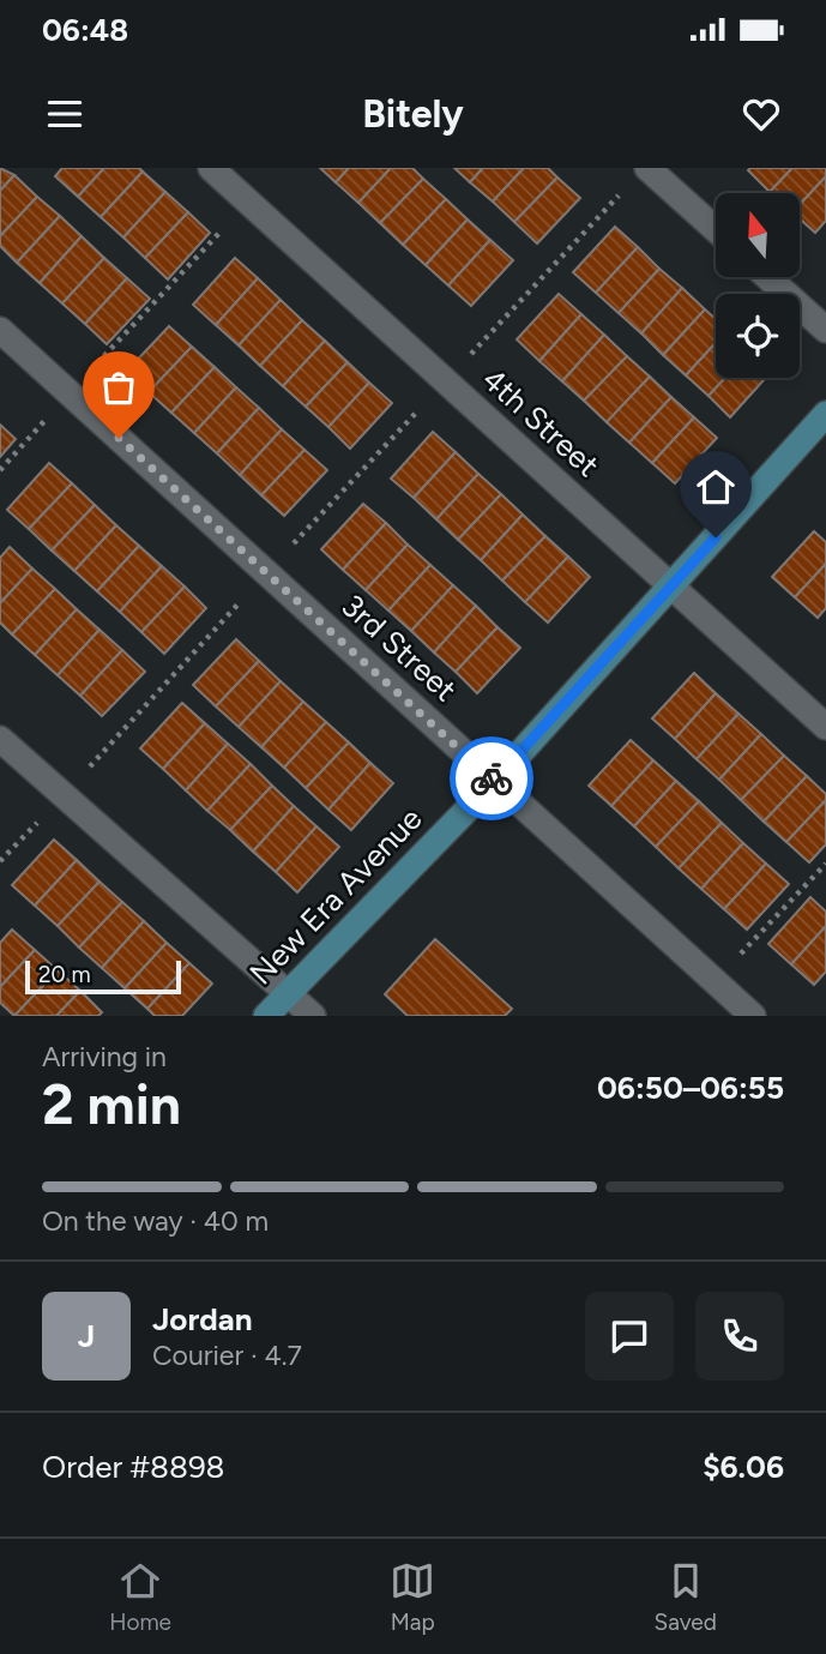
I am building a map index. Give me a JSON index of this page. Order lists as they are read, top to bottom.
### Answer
{
  "streets": {
    "street": ["4th Street", "3rd Street", "New Era Avenue"]
  },
  "crossings": [
    ["4th Street", "New Era Avenue"],
    ["3rd Street", "New Era Avenue"]
  ],
  "scale_bar": "20 m",
  "north": "top",
  "page": {
    "status": "06:48",
    "header": "Bitely",
    "scale": "20 m",
    "heading": ["2 min", "Arriving in", "06:50–06:55"],
    "panel": [
      "Jordan",
      "Courier · 4.7",
      "Order #8898",
      "$6.06"
    ],
    "bar": "On the way · 40 m",
    "round": "J",
    "tabs": ["Home", "Map", "Saved"]
  }
}
